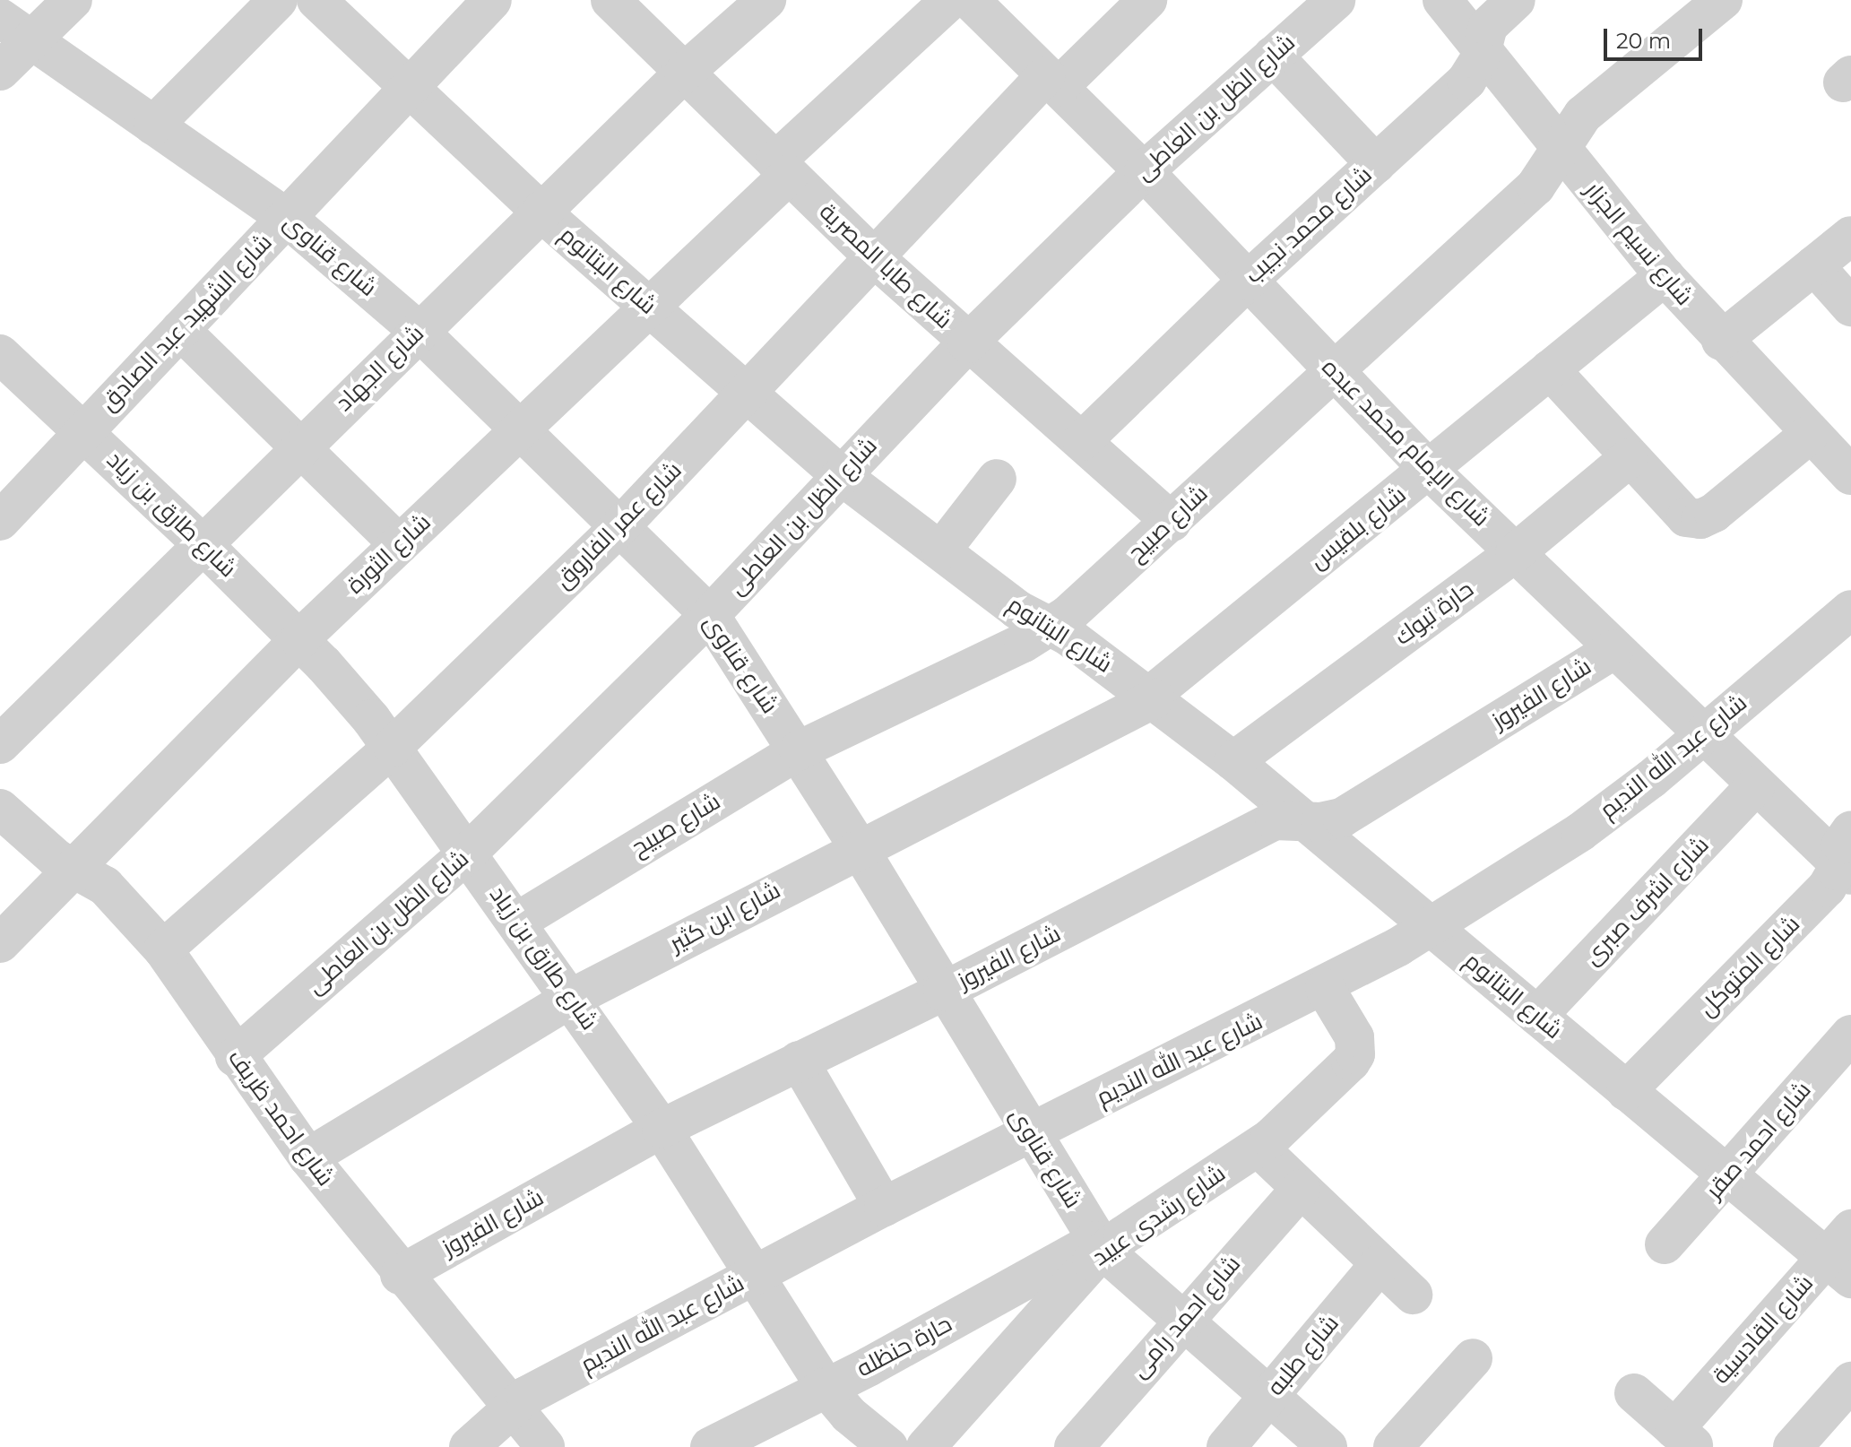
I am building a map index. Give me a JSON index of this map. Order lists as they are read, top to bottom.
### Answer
{
  "streets": {
    "street": [
      "شارع الظل بن العاطى",
      "شارع محمد نجيب",
      "شارع نسيم الجزار",
      "شارع قناوى",
      "شارع طابا المصرية",
      "شارع البتانوم",
      "شارع الشهيد عبد الصادق",
      "شارع الجهاد",
      "شارع الإمام محمد عبده",
      "شارع طارق بن زياد",
      "شارع صبيح",
      "شارع عمر الفاروق",
      "شارع بلقيس",
      "شارع الثورة",
      "حارة تبوك",
      "شارع الفيروز",
      "شارع عبد الله النديم",
      "شارع اشرف صبرى",
      "شارع ابن كثير",
      "شارع المتوكل",
      "شارع احمد ظريف",
      "شارع احمد صقر",
      "شارع رشدى عبيد",
      "شارع احمد رامى",
      "شارع القادسية",
      "حارة حنظله",
      "شارع طلبه"
    ]
  },
  "crossings": [
    ["شارع الظل بن العاطى", "شارع قناوى"],
    ["شارع الظل بن العاطى", "شارع طابا المصرية"],
    ["شارع الظل بن العاطى", "شارع البتانوم"],
    ["شارع الظل بن العاطى", "شارع الإمام محمد عبده"],
    ["شارع الظل بن العاطى", "شارع طارق بن زياد"],
    ["شارع الظل بن العاطى", "شارع احمد ظريف"],
    ["شارع محمد نجيب", "شارع نسيم الجزار"],
    ["شارع محمد نجيب", "شارع طابا المصرية"],
    ["شارع محمد نجيب", "شارع الإمام محمد عبده"],
    ["شارع نسيم الجزار", "شارع صبيح"],
    ["شارع نسيم الجزار", "شارع بلقيس"],
    ["شارع قناوى", "شارع الشهيد عبد الصادق"],
    ["شارع قناوى", "شارع الجهاد"],
    ["شارع قناوى", "شارع صبيح"],
    ["شارع قناوى", "شارع عمر الفاروق"],
    ["شارع قناوى", "شارع الثورة"],
    ["شارع قناوى", "شارع الفيروز"],
    ["شارع قناوى", "شارع عبد الله النديم"],
    ["شارع قناوى", "شارع ابن كثير"],
    ["شارع قناوى", "شارع رشدى عبيد"],
    ["شارع قناوى", "شارع احمد رامى"],
    ["شارع قناوى", "حارة حنظله"],
    ["شارع قناوى", "شارع طلبه"],
    ["شارع طابا المصرية", "شارع الجهاد"],
    ["شارع طابا المصرية", "شارع صبيح"],
    ["شارع طابا المصرية", "شارع عمر الفاروق"],
    ["شارع طابا المصرية", "شارع الثورة"],
    ["شارع البتانوم", "شارع الشهيد عبد الصادق"],
    ["شارع البتانوم", "شارع الجهاد"],
    ["شارع البتانوم", "شارع صبيح"],
    ["شارع البتانوم", "شارع عمر الفاروق"],
    ["شارع البتانوم", "شارع بلقيس"],
    ["شارع البتانوم", "شارع الثورة"],
    ["شارع البتانوم", "حارة تبوك"],
    ["شارع البتانوم", "شارع الفيروز"],
    ["شارع البتانوم", "شارع عبد الله النديم"],
    ["شارع البتانوم", "شارع اشرف صبرى"],
    ["شارع البتانوم", "شارع ابن كثير"],
    ["شارع البتانوم", "شارع المتوكل"],
    ["شارع البتانوم", "شارع احمد صقر"],
    ["شارع البتانوم", "شارع القادسية"],
    ["شارع الشهيد عبد الصادق", "شارع طارق بن زياد"],
    ["شارع الجهاد", "شارع طارق بن زياد"],
    ["شارع الإمام محمد عبده", "شارع صبيح"],
    ["شارع الإمام محمد عبده", "شارع عمر الفاروق"],
    ["شارع الإمام محمد عبده", "شارع بلقيس"],
    ["شارع الإمام محمد عبده", "حارة تبوك"],
    ["شارع الإمام محمد عبده", "شارع الفيروز"],
    ["شارع الإمام محمد عبده", "شارع عبد الله النديم"],
    ["شارع الإمام محمد عبده", "شارع اشرف صبرى"],
    ["شارع الإمام محمد عبده", "شارع المتوكل"],
    ["شارع طارق بن زياد", "شارع صبيح"],
    ["شارع طارق بن زياد", "شارع عمر الفاروق"],
    ["شارع طارق بن زياد", "شارع الثورة"],
    ["شارع طارق بن زياد", "شارع الفيروز"],
    ["شارع طارق بن زياد", "شارع عبد الله النديم"],
    ["شارع طارق بن زياد", "شارع ابن كثير"],
    ["شارع طارق بن زياد", "حارة حنظله"],
    ["شارع عمر الفاروق", "شارع احمد ظريف"],
    ["شارع بلقيس", "شارع ابن كثير"],
    ["شارع الثورة", "شارع احمد ظريف"],
    ["شارع الفيروز", "شارع احمد ظريف"],
    ["شارع عبد الله النديم", "شارع احمد ظريف"],
    ["شارع عبد الله النديم", "شارع رشدى عبيد"],
    ["شارع ابن كثير", "شارع احمد ظريف"],
    ["شارع رشدى عبيد", "حارة حنظله"]
  ],
  "scale_bar": "20 m"
}
